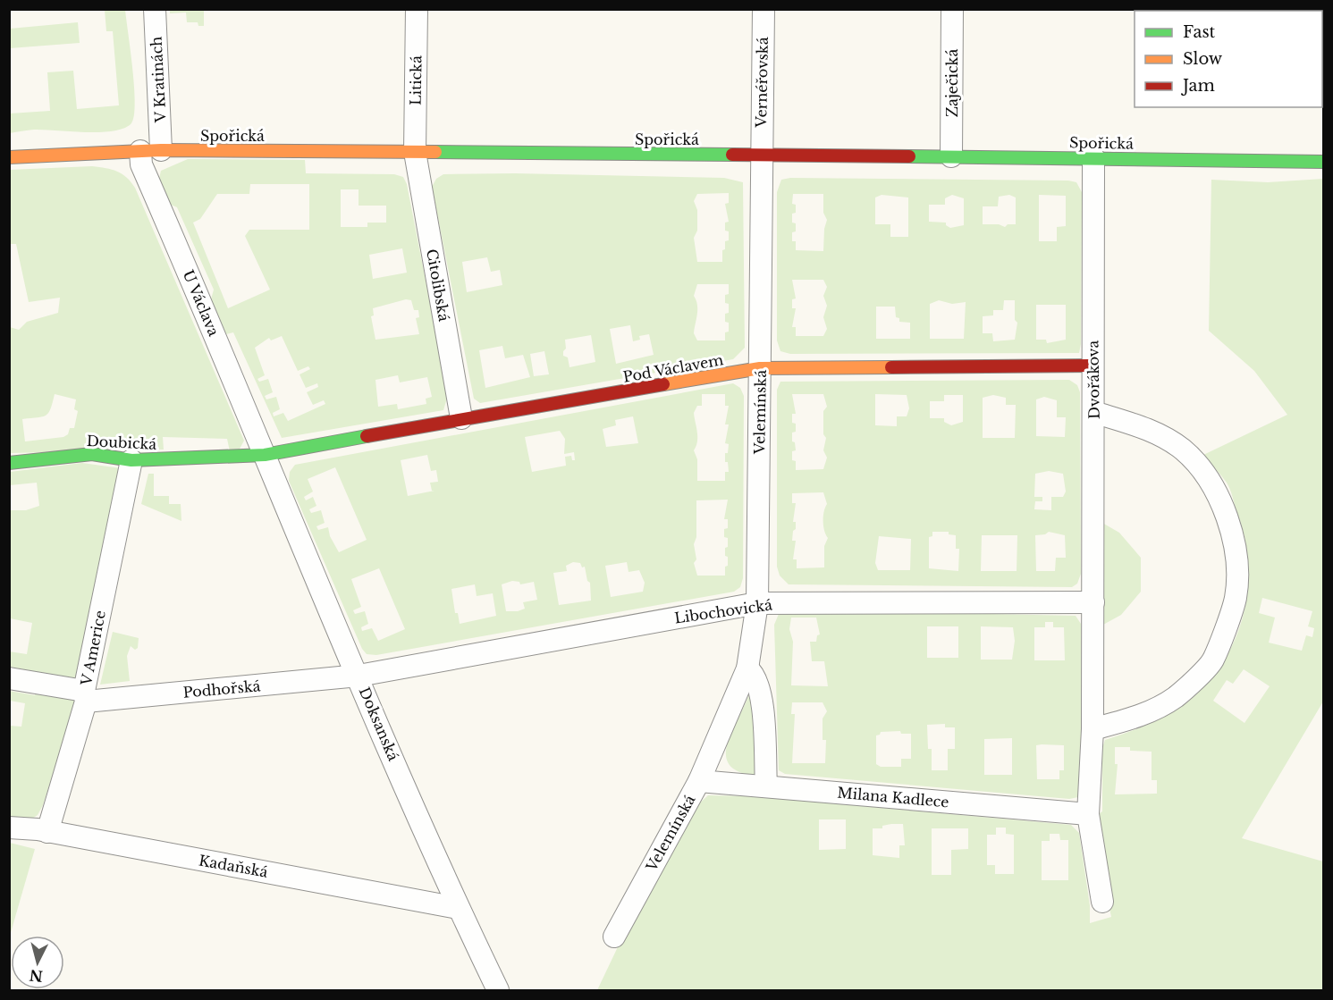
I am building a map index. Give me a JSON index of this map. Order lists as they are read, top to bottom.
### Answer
{
  "streets": {
    "street": [
      "V Kratinách",
      "Litická",
      "Vernéřovská",
      "Zaječická",
      "Spořická",
      "Citolibská",
      "U Václava",
      "Pod Václavem",
      "Dvořákova",
      "Velemínská",
      "Doubická",
      "Libochovická",
      "V Americe",
      "Podhořská",
      "Doksanská",
      "Milana Kadlece",
      "Kadaňská"
    ]
  },
  "crossings": [
    ["V Kratinách", "Spořická"],
    ["V Kratinách", "U Václava"],
    ["Litická", "Spořická"],
    ["Litická", "Citolibská"],
    ["Vernéřovská", "Spořická"],
    ["Vernéřovská", "Velemínská"],
    ["Zaječická", "Spořická"],
    ["Spořická", "Citolibská"],
    ["Spořická", "U Václava"],
    ["Spořická", "Dvořákova"],
    ["Spořická", "Velemínská"],
    ["Citolibská", "Pod Václavem"],
    ["U Václava", "Pod Václavem"],
    ["U Václava", "Doubická"],
    ["U Václava", "Doksanská"],
    ["Pod Václavem", "Dvořákova"],
    ["Pod Václavem", "Velemínská"],
    ["Pod Václavem", "Doubická"],
    ["Pod Václavem", "Doksanská"],
    ["Dvořákova", "Libochovická"],
    ["Dvořákova", "Milana Kadlece"],
    ["Velemínská", "Libochovická"],
    ["Velemínská", "Milana Kadlece"],
    ["Doubická", "V Americe"],
    ["Doubická", "Doksanská"],
    ["Libochovická", "Podhořská"],
    ["Libochovická", "Doksanská"],
    ["V Americe", "Podhořská"],
    ["V Americe", "Kadaňská"],
    ["Podhořská", "Doksanská"],
    ["Doksanská", "Kadaňská"]
  ],
  "legend": ["Fast", "Slow", "Jam"],
  "north": "bottom"
}
